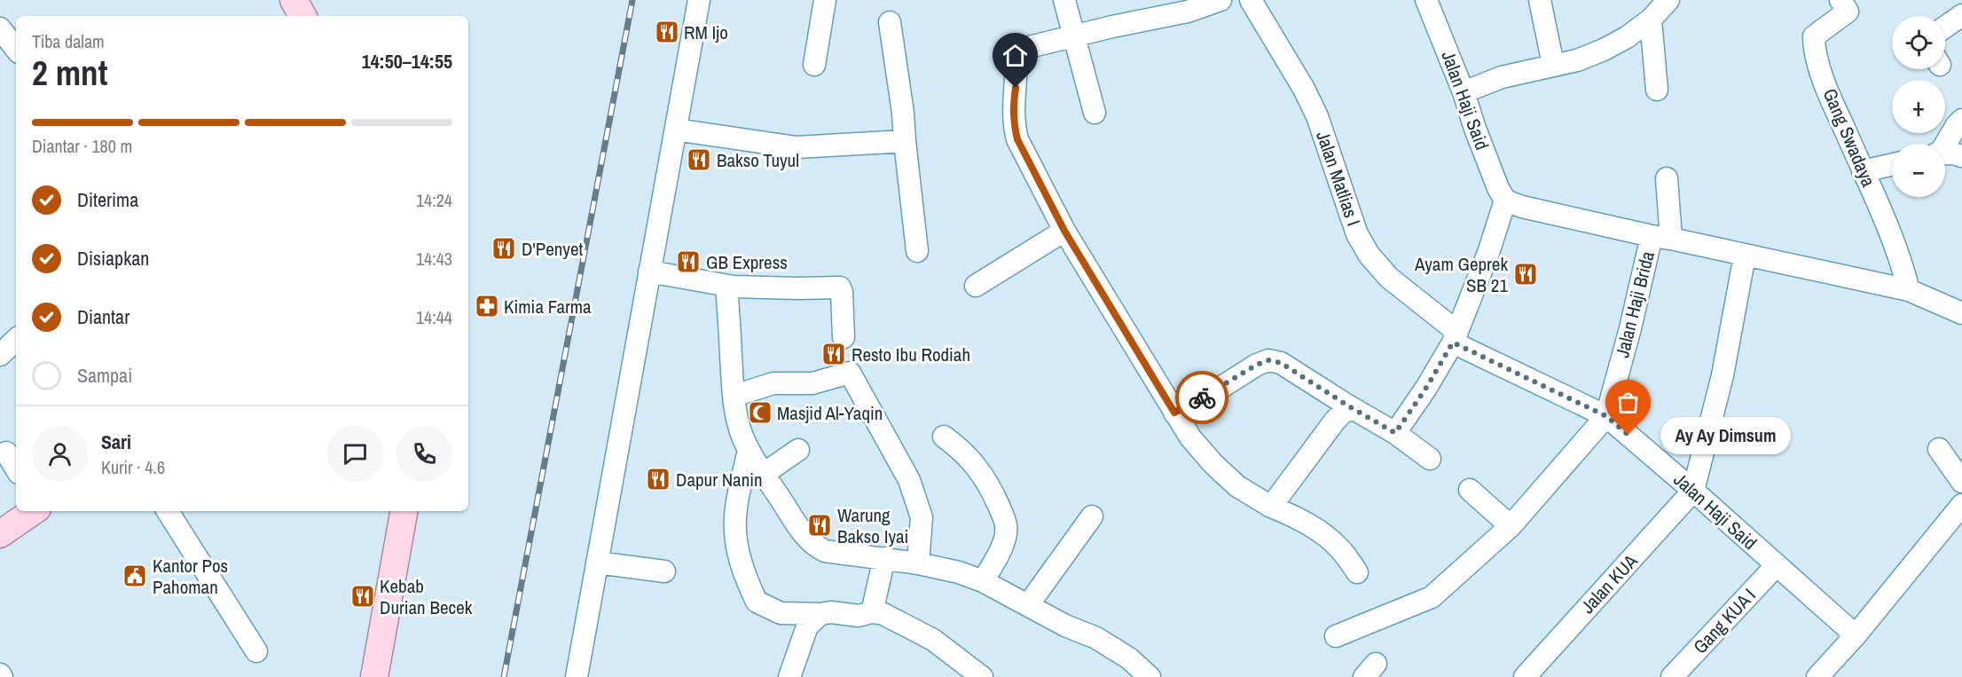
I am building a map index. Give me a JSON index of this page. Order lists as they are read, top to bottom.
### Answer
{
  "streets": {
    "street": [
      "Jalan Haji Said",
      "Gang Swadaya",
      "Jalan Matlias I",
      "Jalan Haji Brida",
      "Jalan KUA",
      "Gang KUA I"
    ]
  },
  "crossings": [
    ["Jalan Haji Said", "Jalan Matlias I"],
    ["Jalan Haji Said", "Jalan Haji Brida"],
    ["Jalan Haji Said", "Jalan KUA"],
    ["Jalan Haji Said", "Gang KUA I"]
  ],
  "places": {
    "restaurant": [
      "RM Ijo",
      "Bakso Tuyul",
      "D'Penyet",
      "GB Express",
      "Ayam Geprek SB 21",
      "Resto Ibu Rodiah",
      "Dapur Nanin",
      "Warung Bakso Iyai",
      "Kebab Durian Becek"
    ],
    "pharmacy": ["Kimia Farma"],
    "mosque": ["Masjid Al-Yaqin"],
    "other": ["Ay Ay Dimsum"],
    "public building": ["Kantor Pos Pahoman"]
  },
  "page": {
    "map_buttons": ["+", "−"],
    "heading": ["2 mnt", "Tiba dalam", "14:50–14:55"],
    "panel": ["Sari", "Kurir · 4.6"],
    "bar": "Diantar · 180 m",
    "list": [
      ["Diterima", "14:24"],
      ["Disiapkan", "14:43"],
      ["Diantar", "14:44"],
      "Sampai"
    ],
    "bubble": "Ay Ay Dimsum"
  }
}
